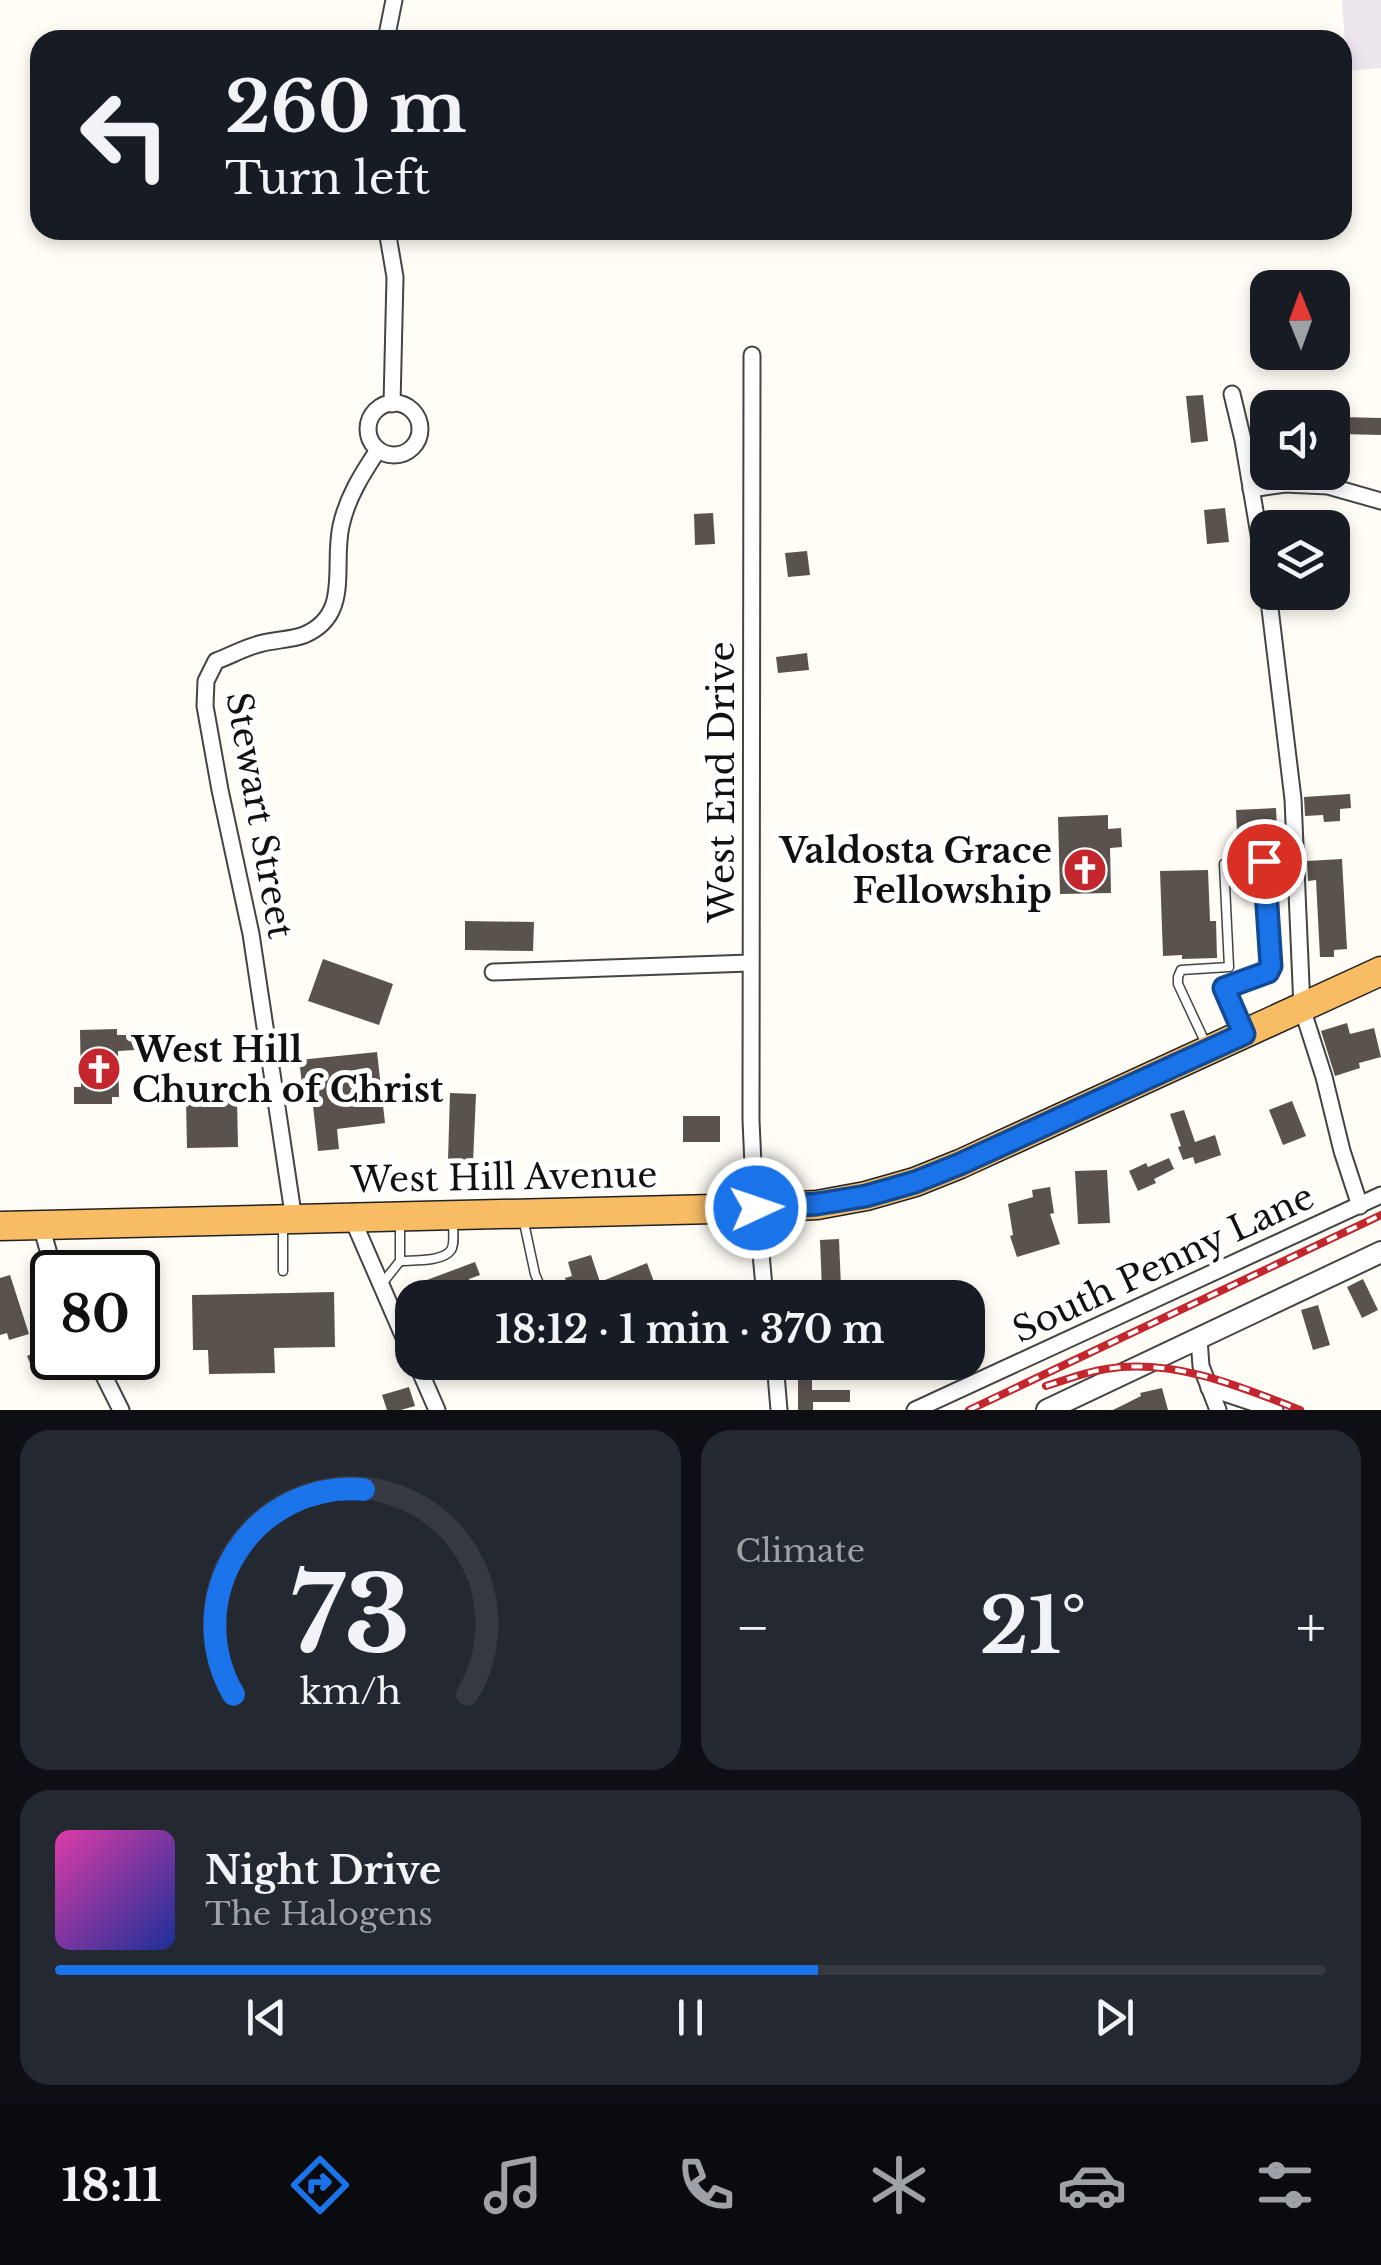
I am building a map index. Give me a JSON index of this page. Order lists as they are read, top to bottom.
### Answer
{
  "streets": {
    "highway": ["West Hill Avenue"],
    "street": ["West End Drive", "Stewart Street", "South Penny Lane"]
  },
  "crossings": [
    ["West End Drive", "West Hill Avenue"],
    ["Stewart Street", "West Hill Avenue"]
  ],
  "places": {
    "church": ["Valdosta Grace Fellowship", "West Hill Church of Christ"]
  },
  "north": "top",
  "page": {
    "turn": ["260 m", "Turn left"],
    "limit": "80",
    "trip": "18:12 · 1 min · 370 m",
    "tile": "Climate",
    "heat": ["−", "21°", "+"],
    "song": ["Night Drive", "The Halogens"],
    "tabs": "18:11",
    "gauge": ["73", "km/h"]
  }
}
